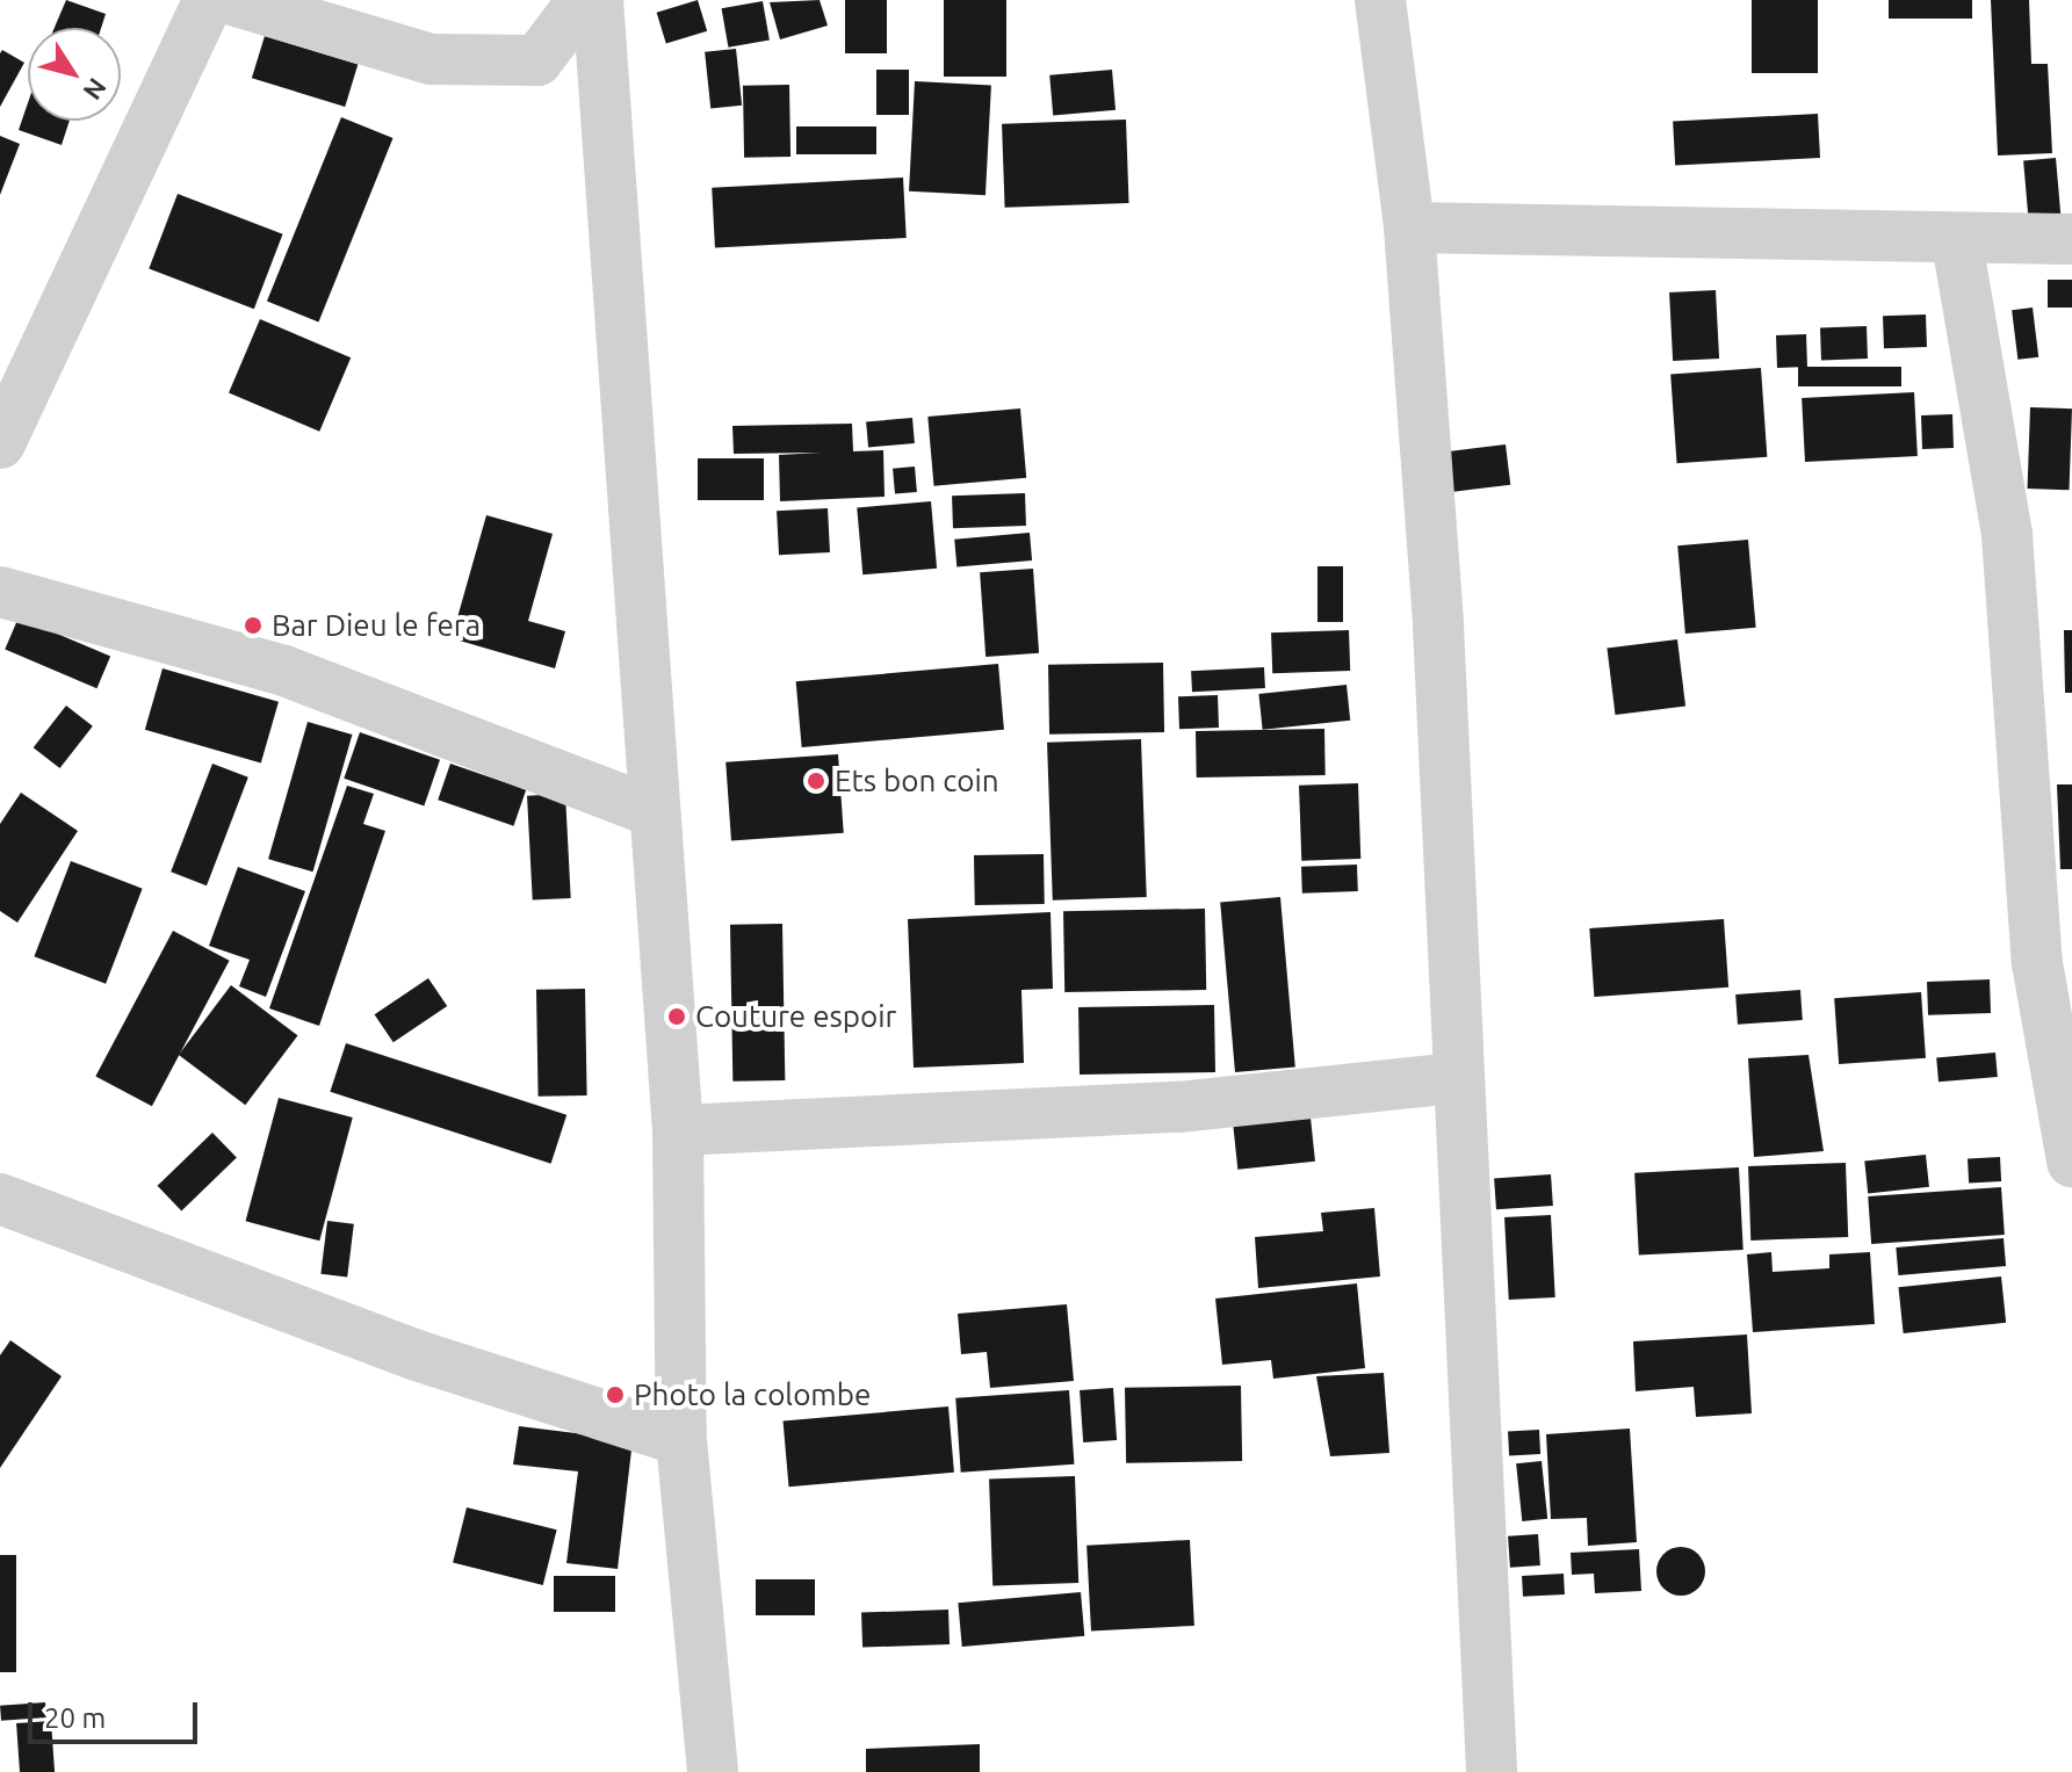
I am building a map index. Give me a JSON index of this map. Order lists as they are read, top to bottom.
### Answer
{
  "places": [
    "Bar Dieu le fera",
    "Ets bon coin",
    "Couture espoir",
    "Photo la colombe"
  ],
  "scale_bar": "20 m",
  "north": "bottom right"
}
